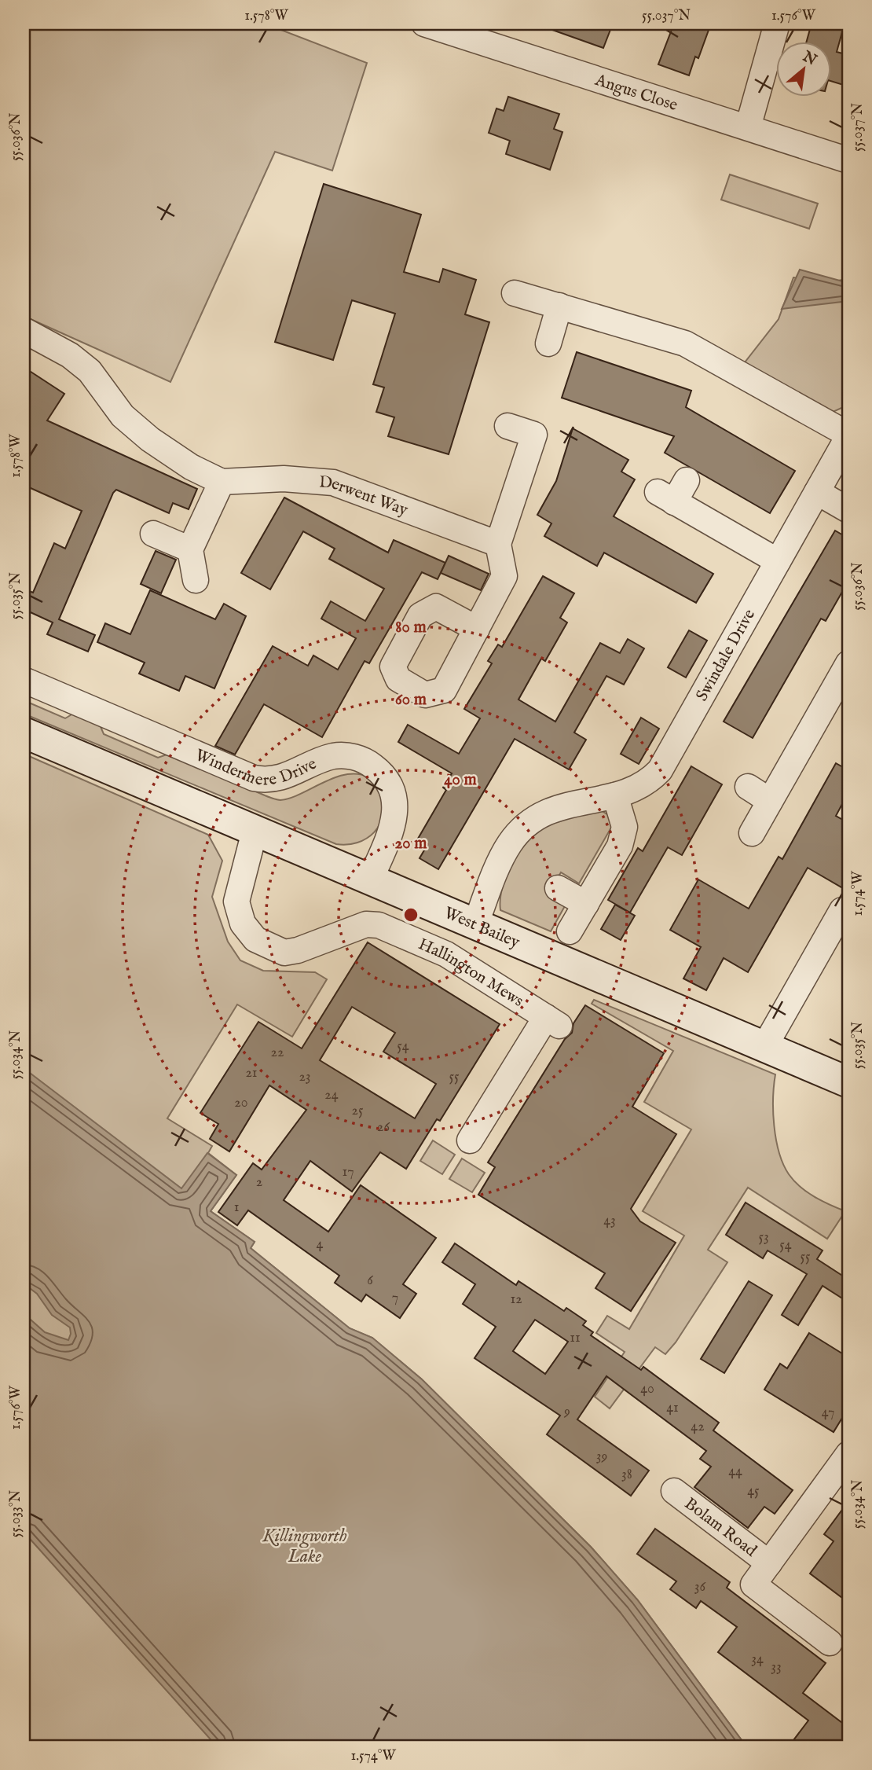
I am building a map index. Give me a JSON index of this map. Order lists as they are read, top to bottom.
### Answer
{
  "streets": {
    "street": [
      "Angus Close",
      "Derwent Way",
      "Swindale Drive",
      "Windermere Drive",
      "West Bailey",
      "Hallington Mews",
      "Bolam Road"
    ]
  },
  "crossings": [
    ["Swindale Drive", "West Bailey"],
    ["Windermere Drive", "West Bailey"],
    ["West Bailey", "Hallington Mews"]
  ],
  "water": ["Killingworth Lake"],
  "house_numbers": [
    "54",
    "22",
    "21",
    "23",
    "55",
    "24",
    "20",
    "25",
    "26",
    "17",
    "2",
    "1",
    "43",
    "53",
    "4",
    "54",
    "55",
    "6",
    "7",
    "12",
    "11",
    "40",
    "41",
    "9",
    "47",
    "42",
    "39",
    "44",
    "38",
    "45",
    "36",
    "34",
    "33"
  ],
  "north": "top right",
  "coordinates": [
    "1.578°W",
    "55.037°N",
    "1.576°W",
    "55.036°N",
    "55.035°N",
    "1.574°W",
    "55.034°N",
    "55.033°N"
  ],
  "rings": [
    "80 m",
    "60 m",
    "40 m",
    "20 m"
  ]
}
